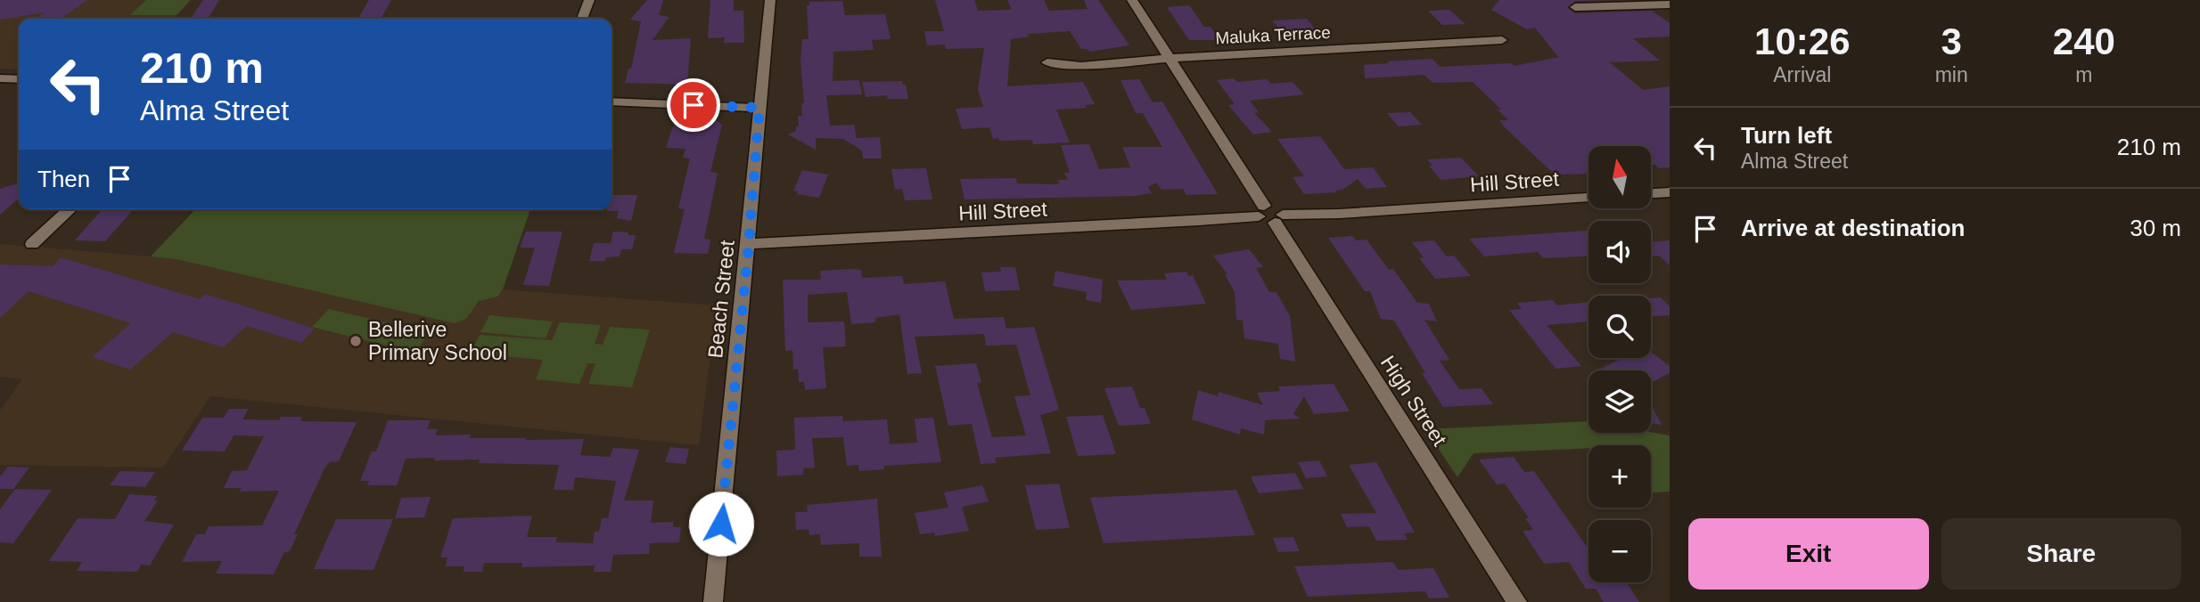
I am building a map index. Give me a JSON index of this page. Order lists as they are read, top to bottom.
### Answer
{
  "streets": {
    "street": [
      "Maluka Terrace",
      "Hill Street",
      "Beach Street",
      "High Street"
    ]
  },
  "crossings": [
    ["Maluka Terrace", "High Street"],
    ["Hill Street", "Beach Street"],
    ["Hill Street", "High Street"]
  ],
  "places": ["Bellerive Primary School"],
  "north": "top",
  "page": {
    "eta": [
      "10:26",
      "Arrival",
      "3",
      "min",
      "240",
      "m"
    ],
    "turn": ["210 m", "Alma Street"],
    "list": [
      {
        "name": "Turn left",
        "note": "Alma Street",
        "value": "210 m"
      },
      {
        "name": "Arrive at destination",
        "value": "30 m"
      }
    ],
    "map_buttons": ["+", "−"],
    "then": "Then",
    "buttons": ["Exit", "Share"]
  }
}
